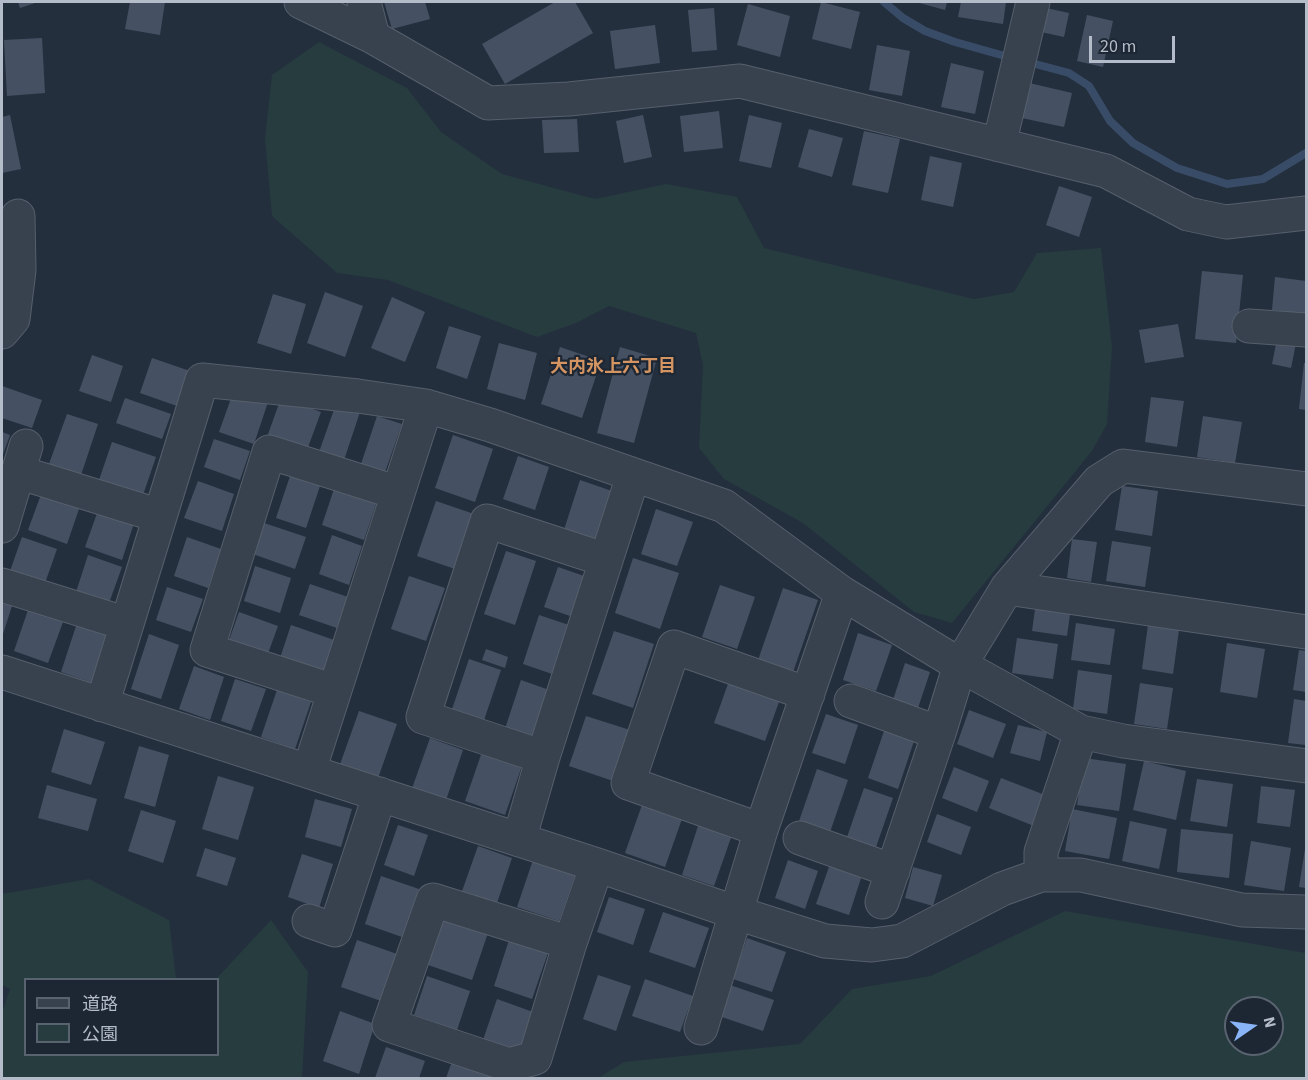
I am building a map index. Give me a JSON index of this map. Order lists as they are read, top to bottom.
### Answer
{
  "districts": ["大内氷上六丁目"],
  "legend": ["道路", "公園"],
  "scale_bar": "20 m",
  "north": "right"
}
